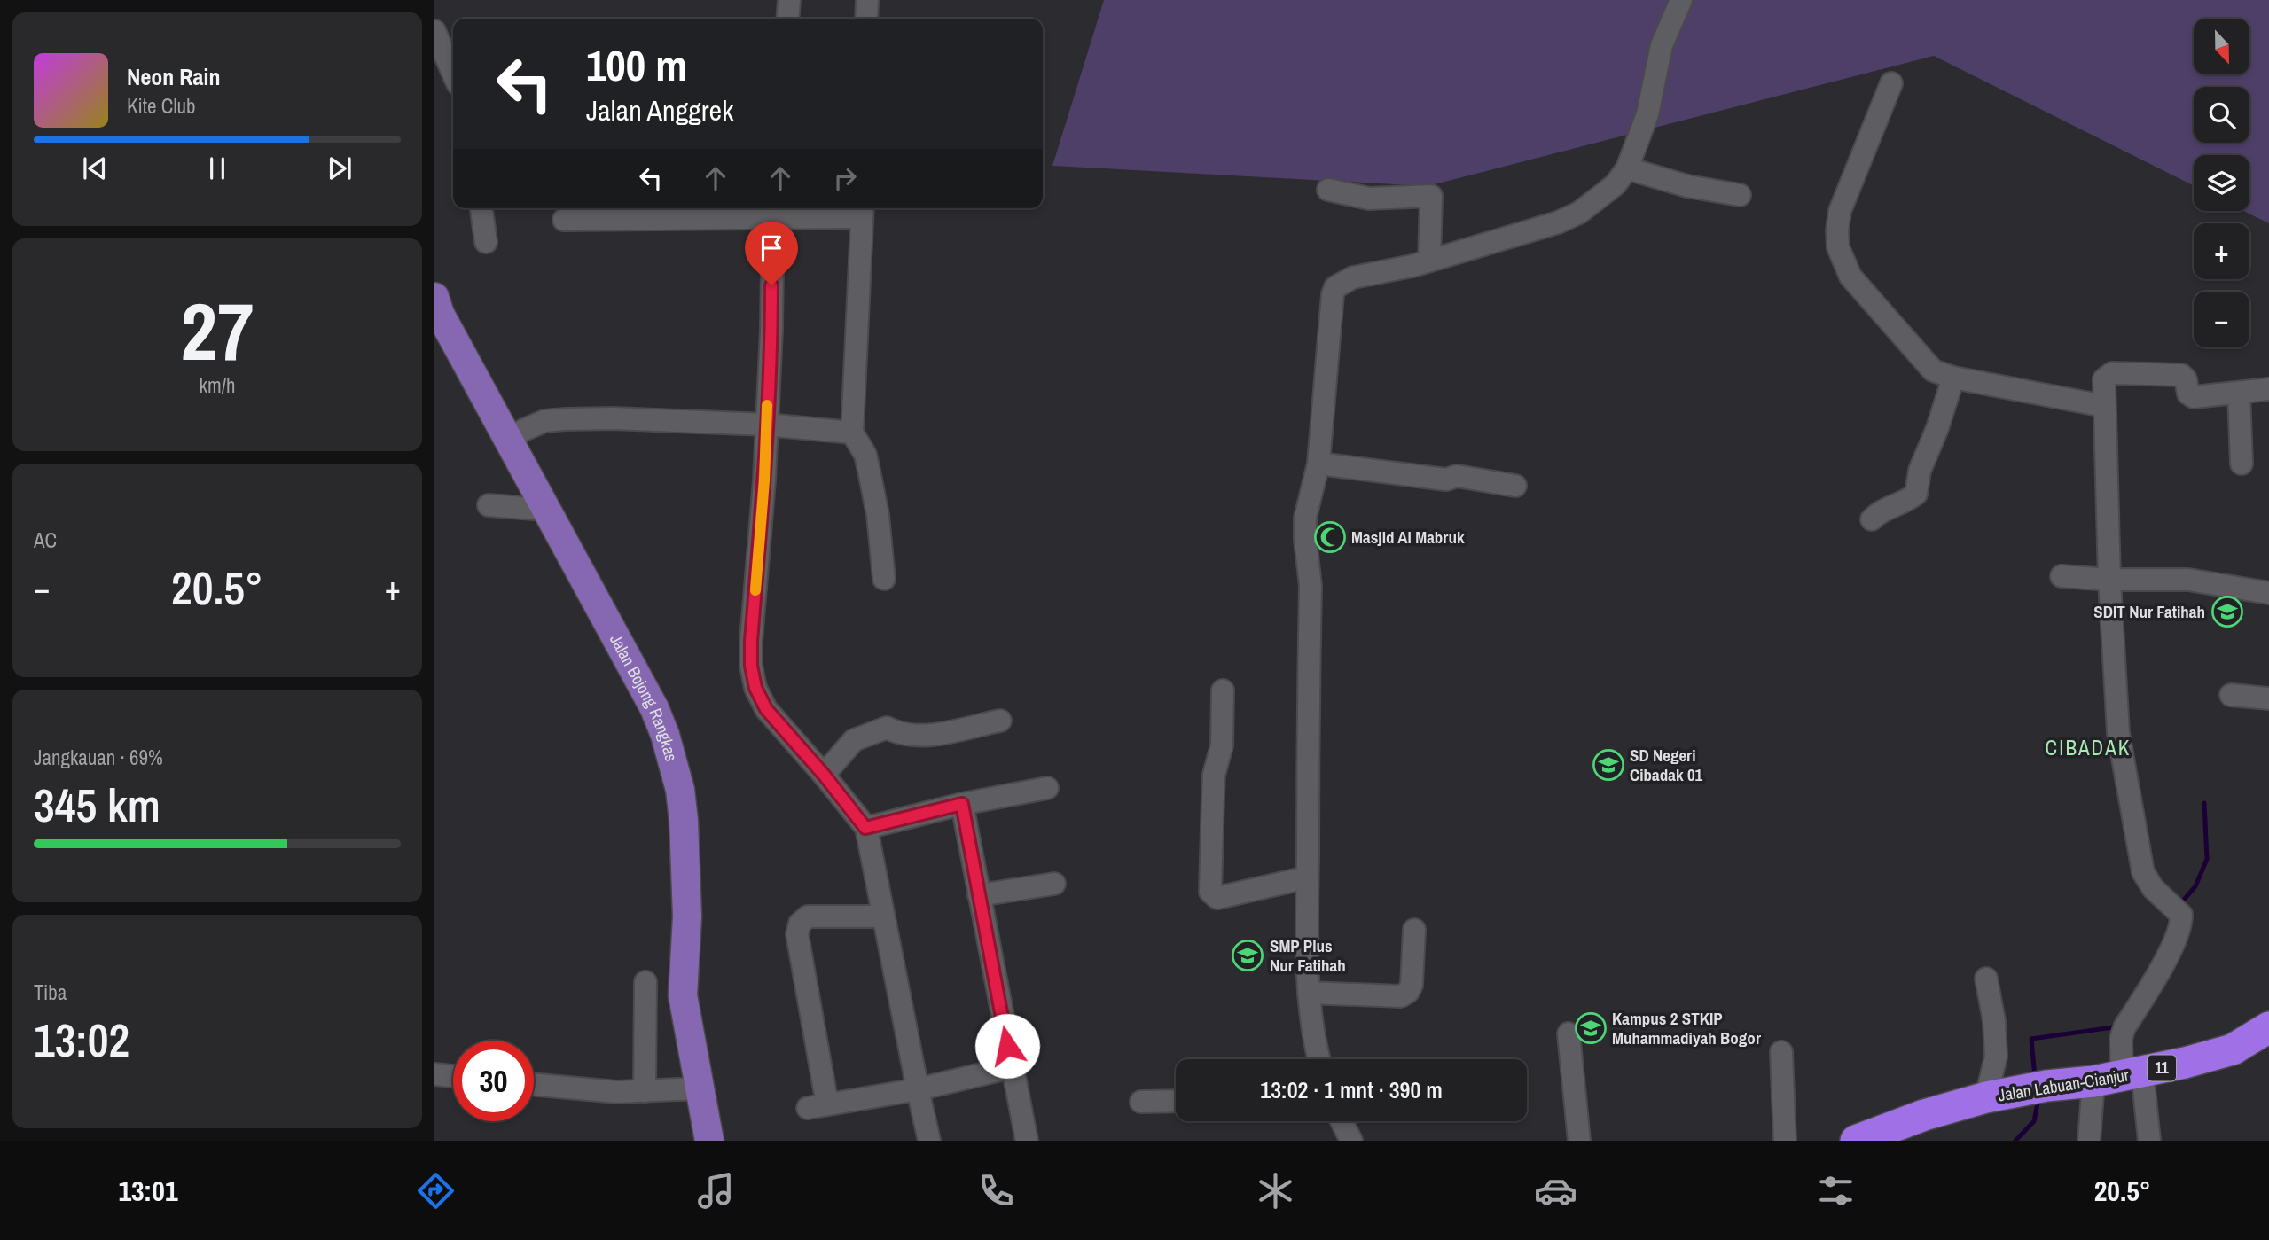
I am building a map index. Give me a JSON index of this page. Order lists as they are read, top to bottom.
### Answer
{
  "streets": {
    "highway": ["11", "Jalan Labuan-Cianjur"],
    "main road": ["Jalan Bojong Rangkas"]
  },
  "districts": ["CIBADAK"],
  "places": {
    "mosque": ["Masjid Al Mabruk"],
    "school or university": [
      "SDIT Nur Fatihah",
      "SD Negeri Cibadak 01",
      "SMP Plus Nur Fatihah",
      "Kampus 2 STKIP Muhammadiyah Bogor"
    ]
  },
  "north": "bottom",
  "page": {
    "map_buttons": ["+", "−"],
    "turn": ["100 m", "Jalan Anggrek"],
    "song": ["Neon Rain", "Kite Club"],
    "tile": [
      ["27", "km/h"],
      "AC",
      ["Jangkauan · 69%", "345 km"],
      ["Tiba", "13:02"]
    ],
    "heat": ["−", "20.5°", "+"],
    "limit": "30",
    "trip": "13:02 · 1 mnt · 390 m",
    "tabs": ["13:01", "20.5°"]
  }
}
